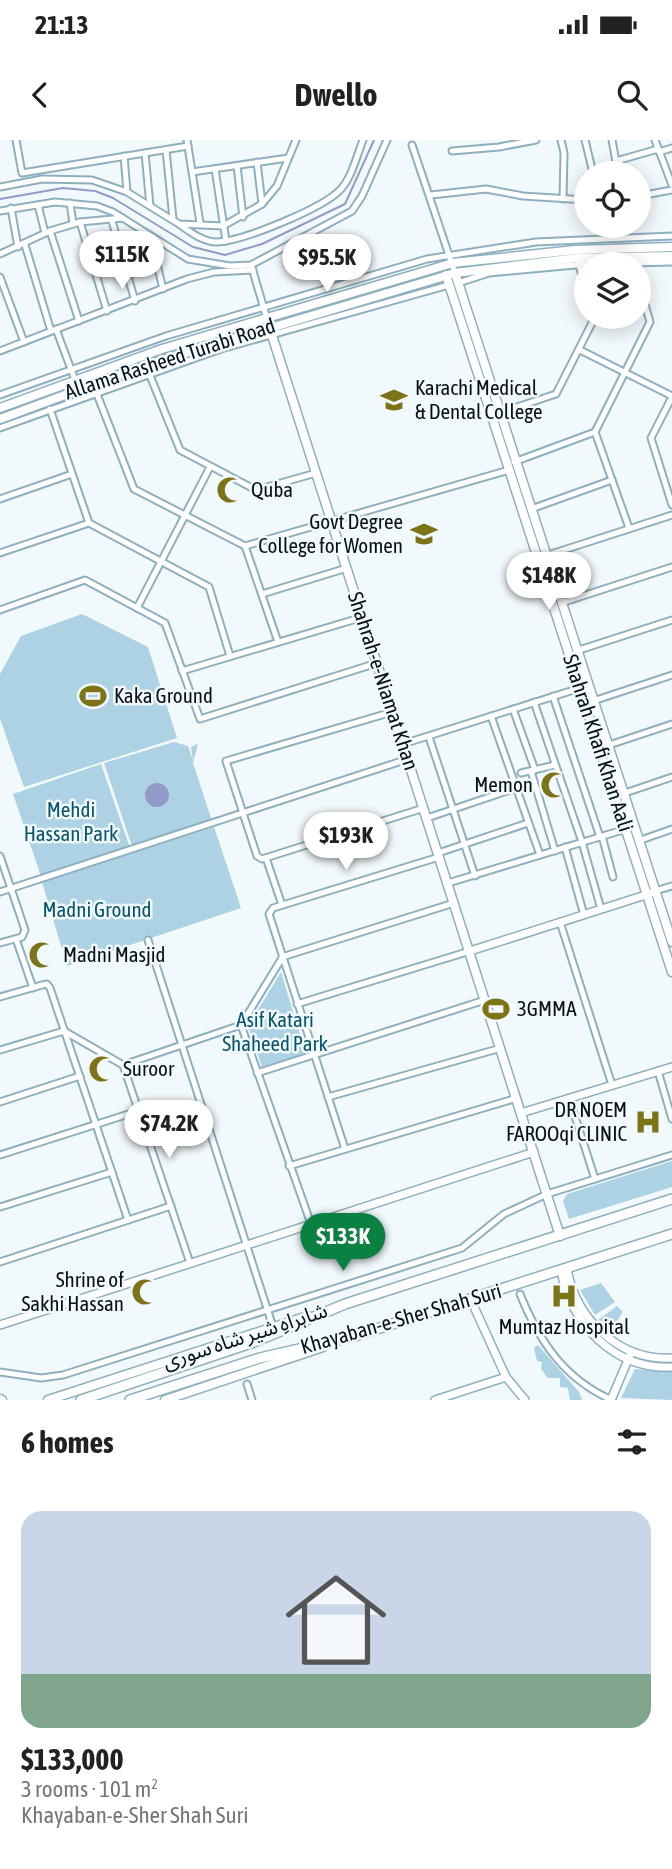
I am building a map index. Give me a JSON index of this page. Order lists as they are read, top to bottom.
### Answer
{
  "streets": {
    "main road": [
      "Allama Rasheed Turabi Road",
      "Shahrah-e-Niamat Khan",
      "Shahrah Khafi Khan Aali",
      "Khayaban-e-Sher Shah Suri",
      "شاہراہِ شیر شاہ سوری"
    ]
  },
  "crossings": [
    ["Allama Rasheed Turabi Road", "Shahrah-e-Niamat Khan"],
    ["Allama Rasheed Turabi Road", "Shahrah Khafi Khan Aali"],
    ["Shahrah-e-Niamat Khan", "Khayaban-e-Sher Shah Suri"],
    ["Khayaban-e-Sher Shah Suri", "شاہراہِ شیر شاہ سوری"]
  ],
  "parks": ["Mehdi Hassan Park", "Madni Ground", "Asif Katari Shaheed Park"],
  "places": {
    "school or university": ["Karachi Medical & Dental College", "Govt Degree College for Women"],
    "mosque": [
      "Quba",
      "Memon",
      "Madni Masjid",
      "Suroor",
      "Shrine of Sakhi Hassan"
    ],
    "sports": ["Kaka Ground", "3GMMA"],
    "hospital": ["DR NOEM FAROOqi CLINIC", "Mumtaz Hospital"]
  },
  "page": {
    "status": "21:13",
    "header": "Dwello",
    "price": [
      "$115K",
      "$95.5K",
      "$148K",
      "$193K",
      "$74.2K",
      "$133K"
    ],
    "heading": "6 homes",
    "list": [
      {
        "name": "$133,000",
        "note": "3 rooms · 101 m² · Khayaban-e-Sher Shah Suri"
      }
    ]
  }
}
